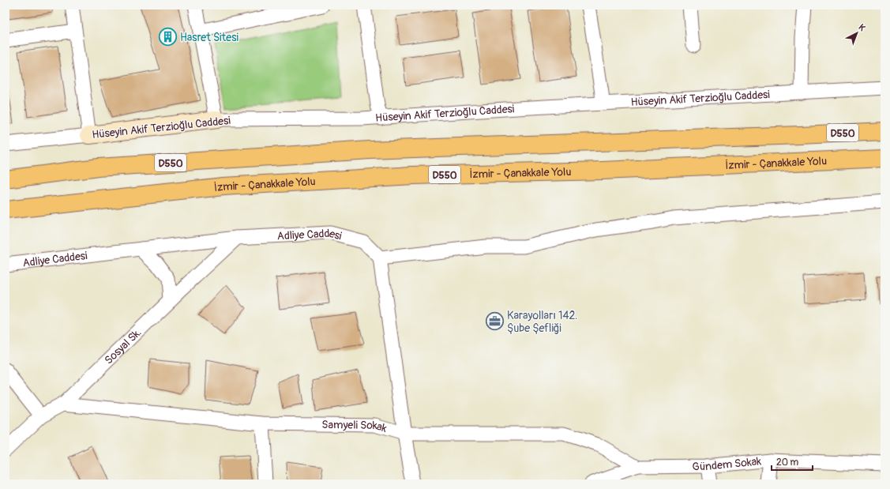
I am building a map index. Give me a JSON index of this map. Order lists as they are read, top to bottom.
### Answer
{
  "streets": {
    "highway": ["D550", "İzmir - Çanakkale Yolu"],
    "street": [
      "Hüseyin Akif Terzioğlu Caddesi",
      "Adliye Caddesi",
      "Sosyal Sk.",
      "Samyeli Sokak",
      "Gündem Sokak"
    ]
  },
  "crossings": [
    ["Adliye Caddesi", "Sosyal Sk."],
    ["Sosyal Sk.", "Samyeli Sokak"],
    ["Samyeli Sokak", "Gündem Sokak"]
  ],
  "places": {
    "building": ["Hasret Sitesi"],
    "office": ["Karayolları 142. Şube Şefliği"]
  },
  "scale_bar": "20 m",
  "north": "top right"
}
